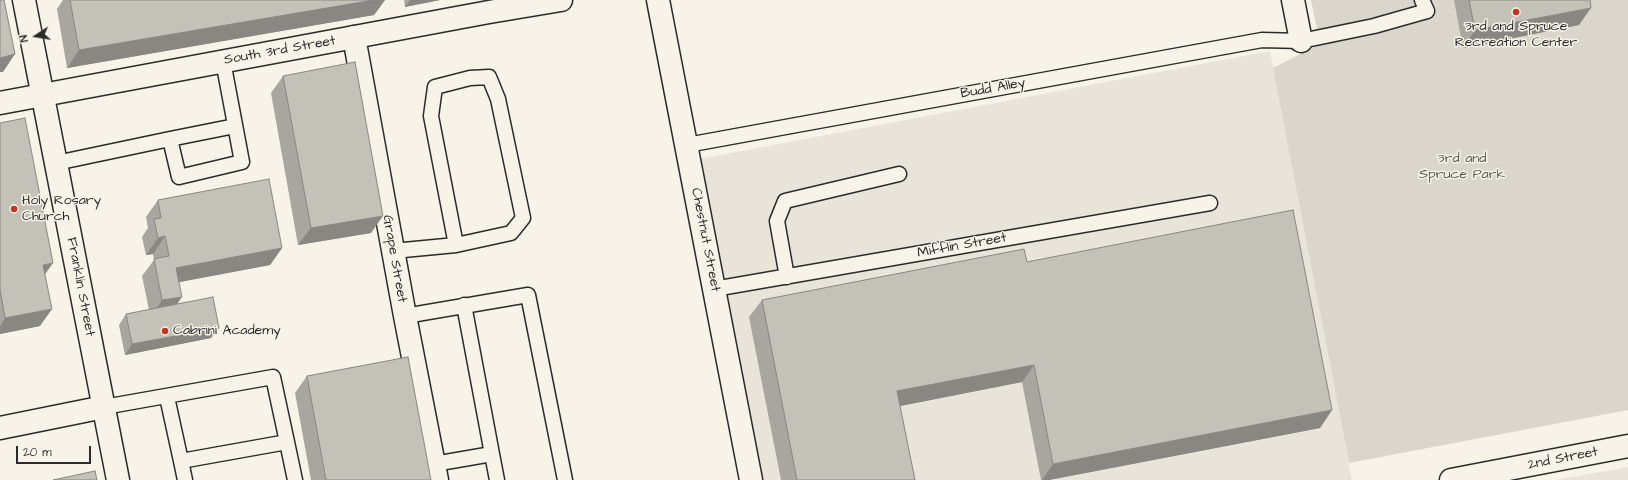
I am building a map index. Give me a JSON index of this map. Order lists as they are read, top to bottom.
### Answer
{
  "streets": {
    "street": [
      "South 3rd Street",
      "Chestnut Street",
      "Grape Street",
      "Franklin Street",
      "2nd Street"
    ],
    "lane": ["Budd Alley", "Mifflin Street"]
  },
  "crossings": [
    ["South 3rd Street", "Grape Street"],
    ["South 3rd Street", "Franklin Street"],
    ["Budd Alley", "Chestnut Street"],
    ["Chestnut Street", "Mifflin Street"]
  ],
  "parks": ["3rd and Spruce Park"],
  "places": ["3rd and Spruce Recreation Center", "Holy Rosary Church", "Cabrini Academy"],
  "scale_bar": "20 m",
  "north": "left"
}
